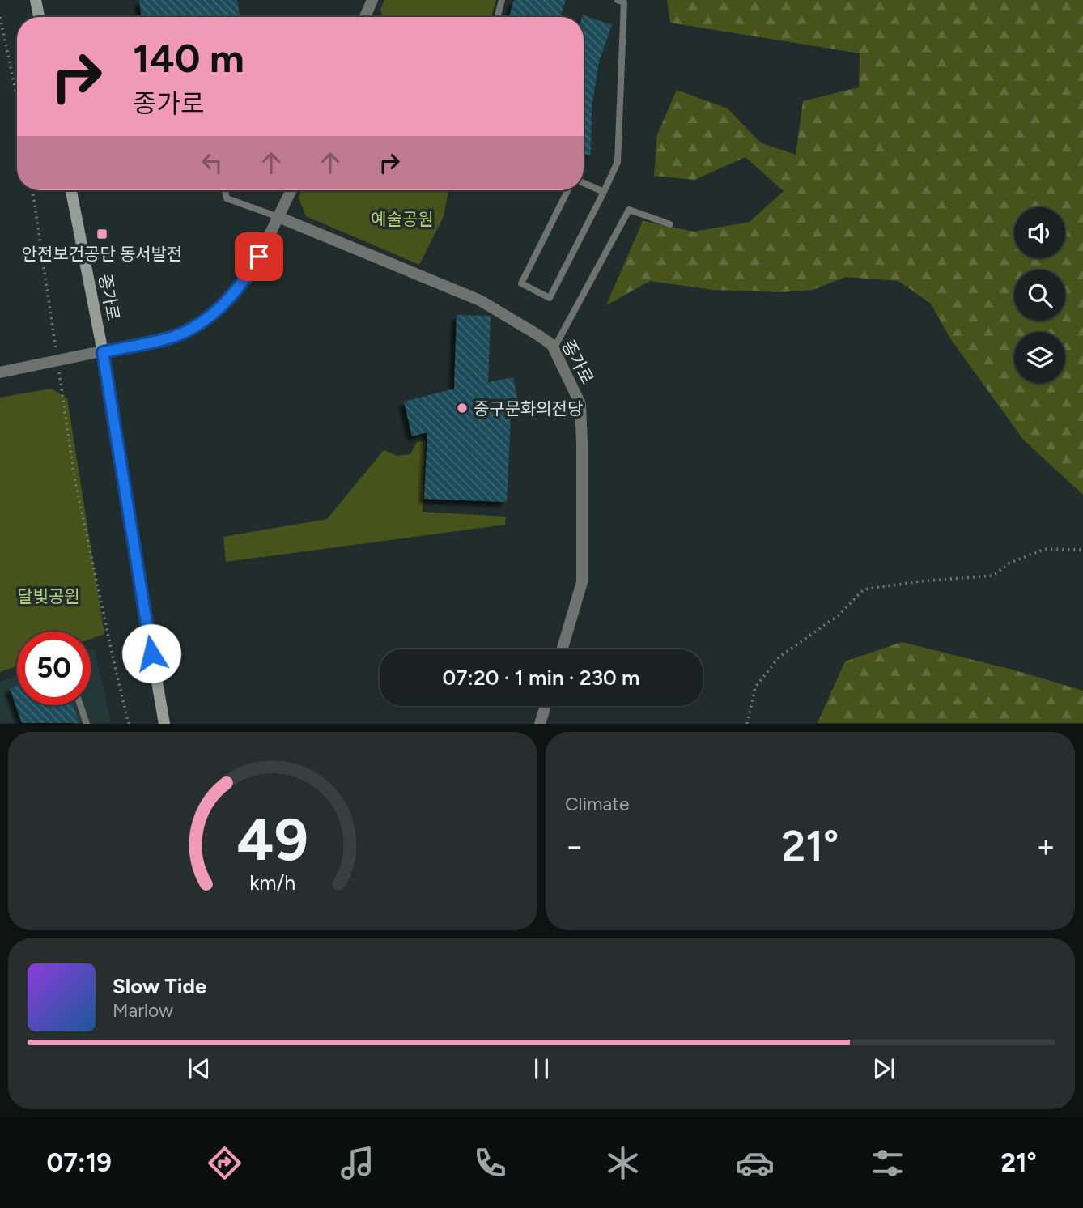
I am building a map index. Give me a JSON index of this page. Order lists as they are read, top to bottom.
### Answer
{
  "streets": {
    "main road": ["종가로"]
  },
  "parks": ["예술공원", "달빛공원"],
  "places": {
    "transit": ["안전보건공단 동서발전"],
    "other": ["중구문화의전당"]
  },
  "page": {
    "turn": ["140 m", "종가로"],
    "limit": "50",
    "trip": "07:20 · 1 min · 230 m",
    "tile": "Climate",
    "heat": ["−", "21°", "+"],
    "song": ["Slow Tide", "Marlow"],
    "tabs": ["07:19", "21°"],
    "gauge": ["49", "km/h"]
  }
}
